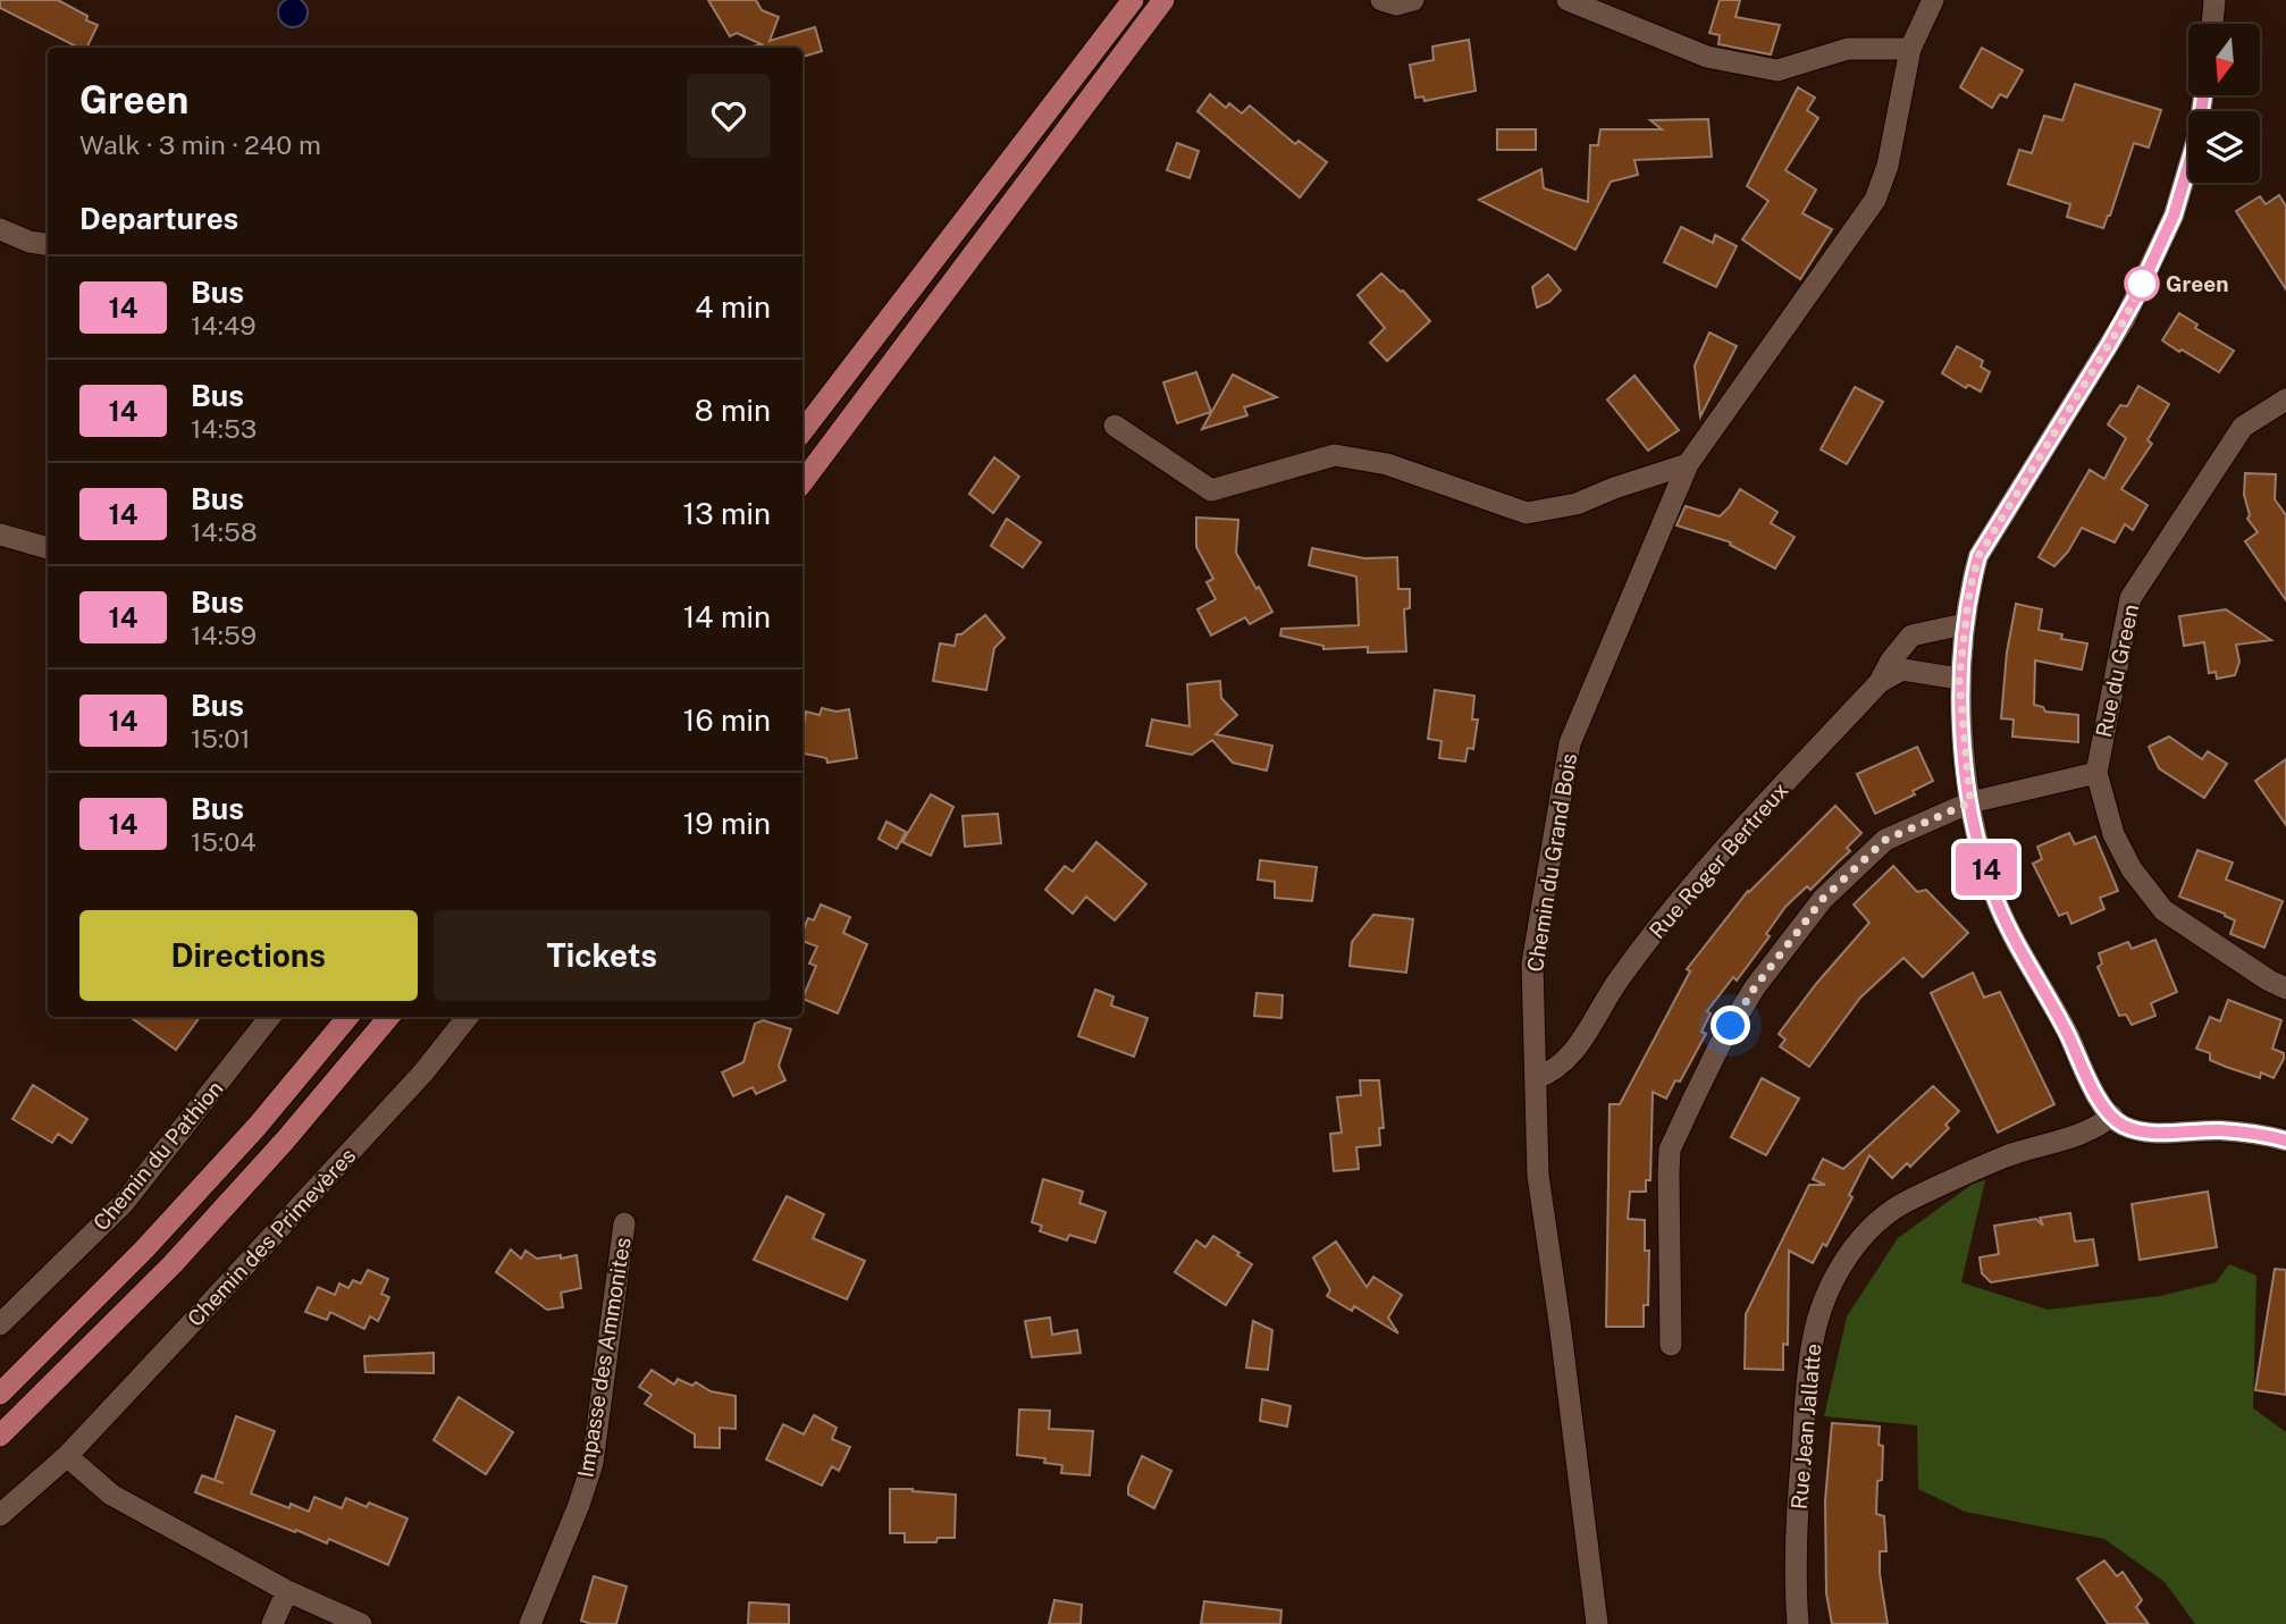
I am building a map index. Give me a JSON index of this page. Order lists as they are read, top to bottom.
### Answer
{
  "streets": {
    "street": [
      "Rue du Green",
      "Rue Roger Bertreux",
      "Chemin du Grand Bois",
      "Chemin du Pathion",
      "Chemin des Primevères",
      "Impasse des Ammonites",
      "Rue Jean Jallatte"
    ]
  },
  "crossings": [
    ["Rue Roger Bertreux", "Chemin du Grand Bois"]
  ],
  "places": ["Green"],
  "lines": ["bus line 14"],
  "north": "bottom",
  "page": {
    "on_map": "14",
    "heading": [
      ["Green", "Walk · 3 min · 240 m"],
      "Departures"
    ],
    "list": [
      {
        "mark": "14",
        "name": "Bus",
        "note": "14:49",
        "value": "4 min"
      },
      {
        "mark": "14",
        "name": "Bus",
        "note": "14:53",
        "value": "8 min"
      },
      {
        "mark": "14",
        "name": "Bus",
        "note": "14:58",
        "value": "13 min"
      },
      {
        "mark": "14",
        "name": "Bus",
        "note": "14:59",
        "value": "14 min"
      },
      {
        "mark": "14",
        "name": "Bus",
        "note": "15:01",
        "value": "16 min"
      },
      {
        "mark": "14",
        "name": "Bus",
        "note": "15:04",
        "value": "19 min"
      }
    ],
    "buttons": ["Directions", "Tickets"]
  }
}
